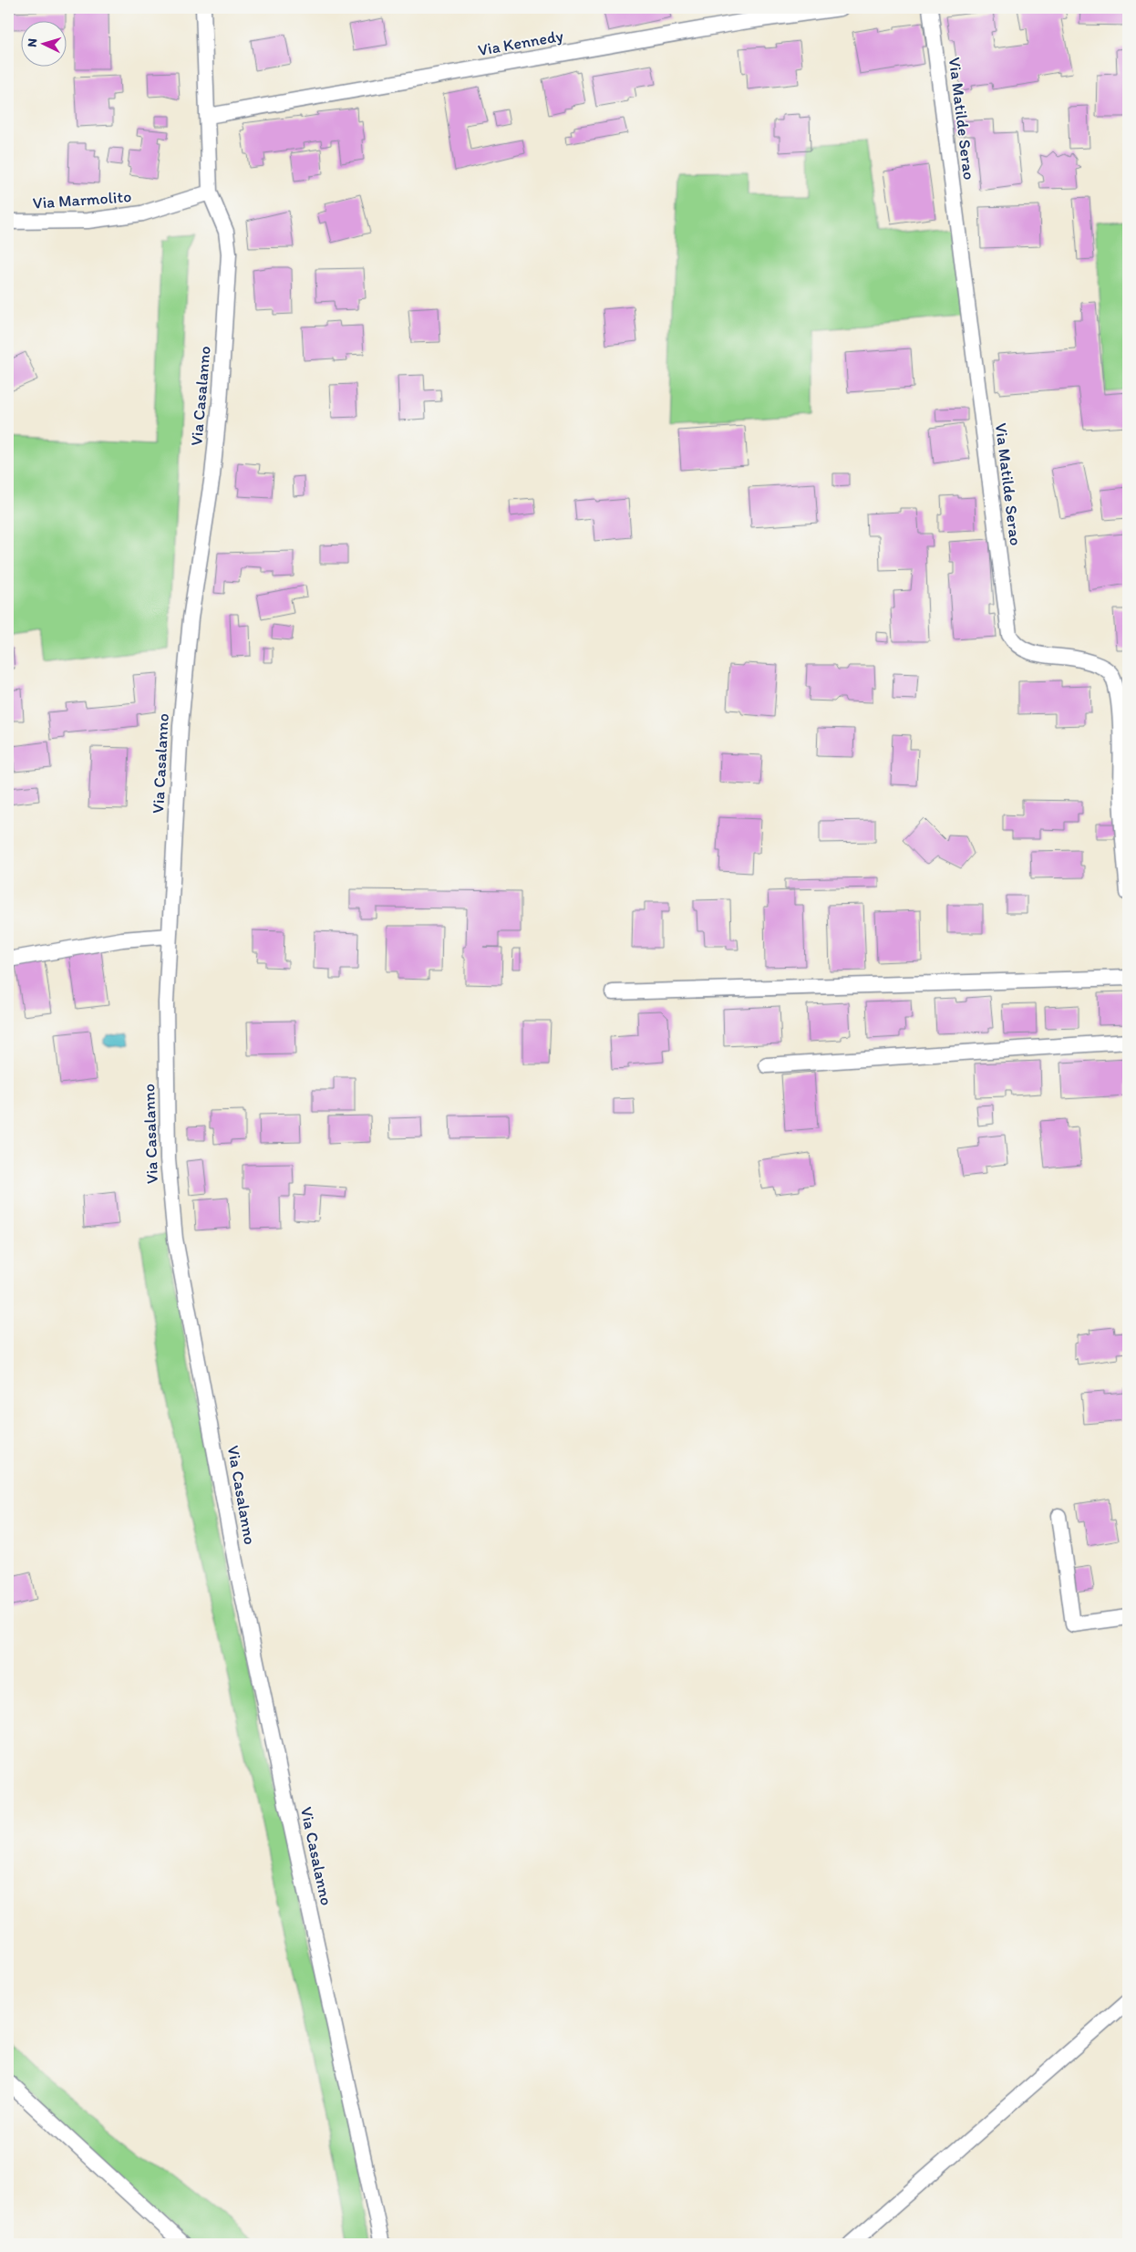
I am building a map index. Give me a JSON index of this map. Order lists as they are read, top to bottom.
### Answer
{
  "streets": {
    "street": [
      "Via Kennedy",
      "Via Matilde Serao",
      "Via Marmolito",
      "Via Casalanno"
    ]
  },
  "crossings": [
    ["Via Kennedy", "Via Casalanno"],
    ["Via Marmolito", "Via Casalanno"]
  ],
  "north": "left"
}
